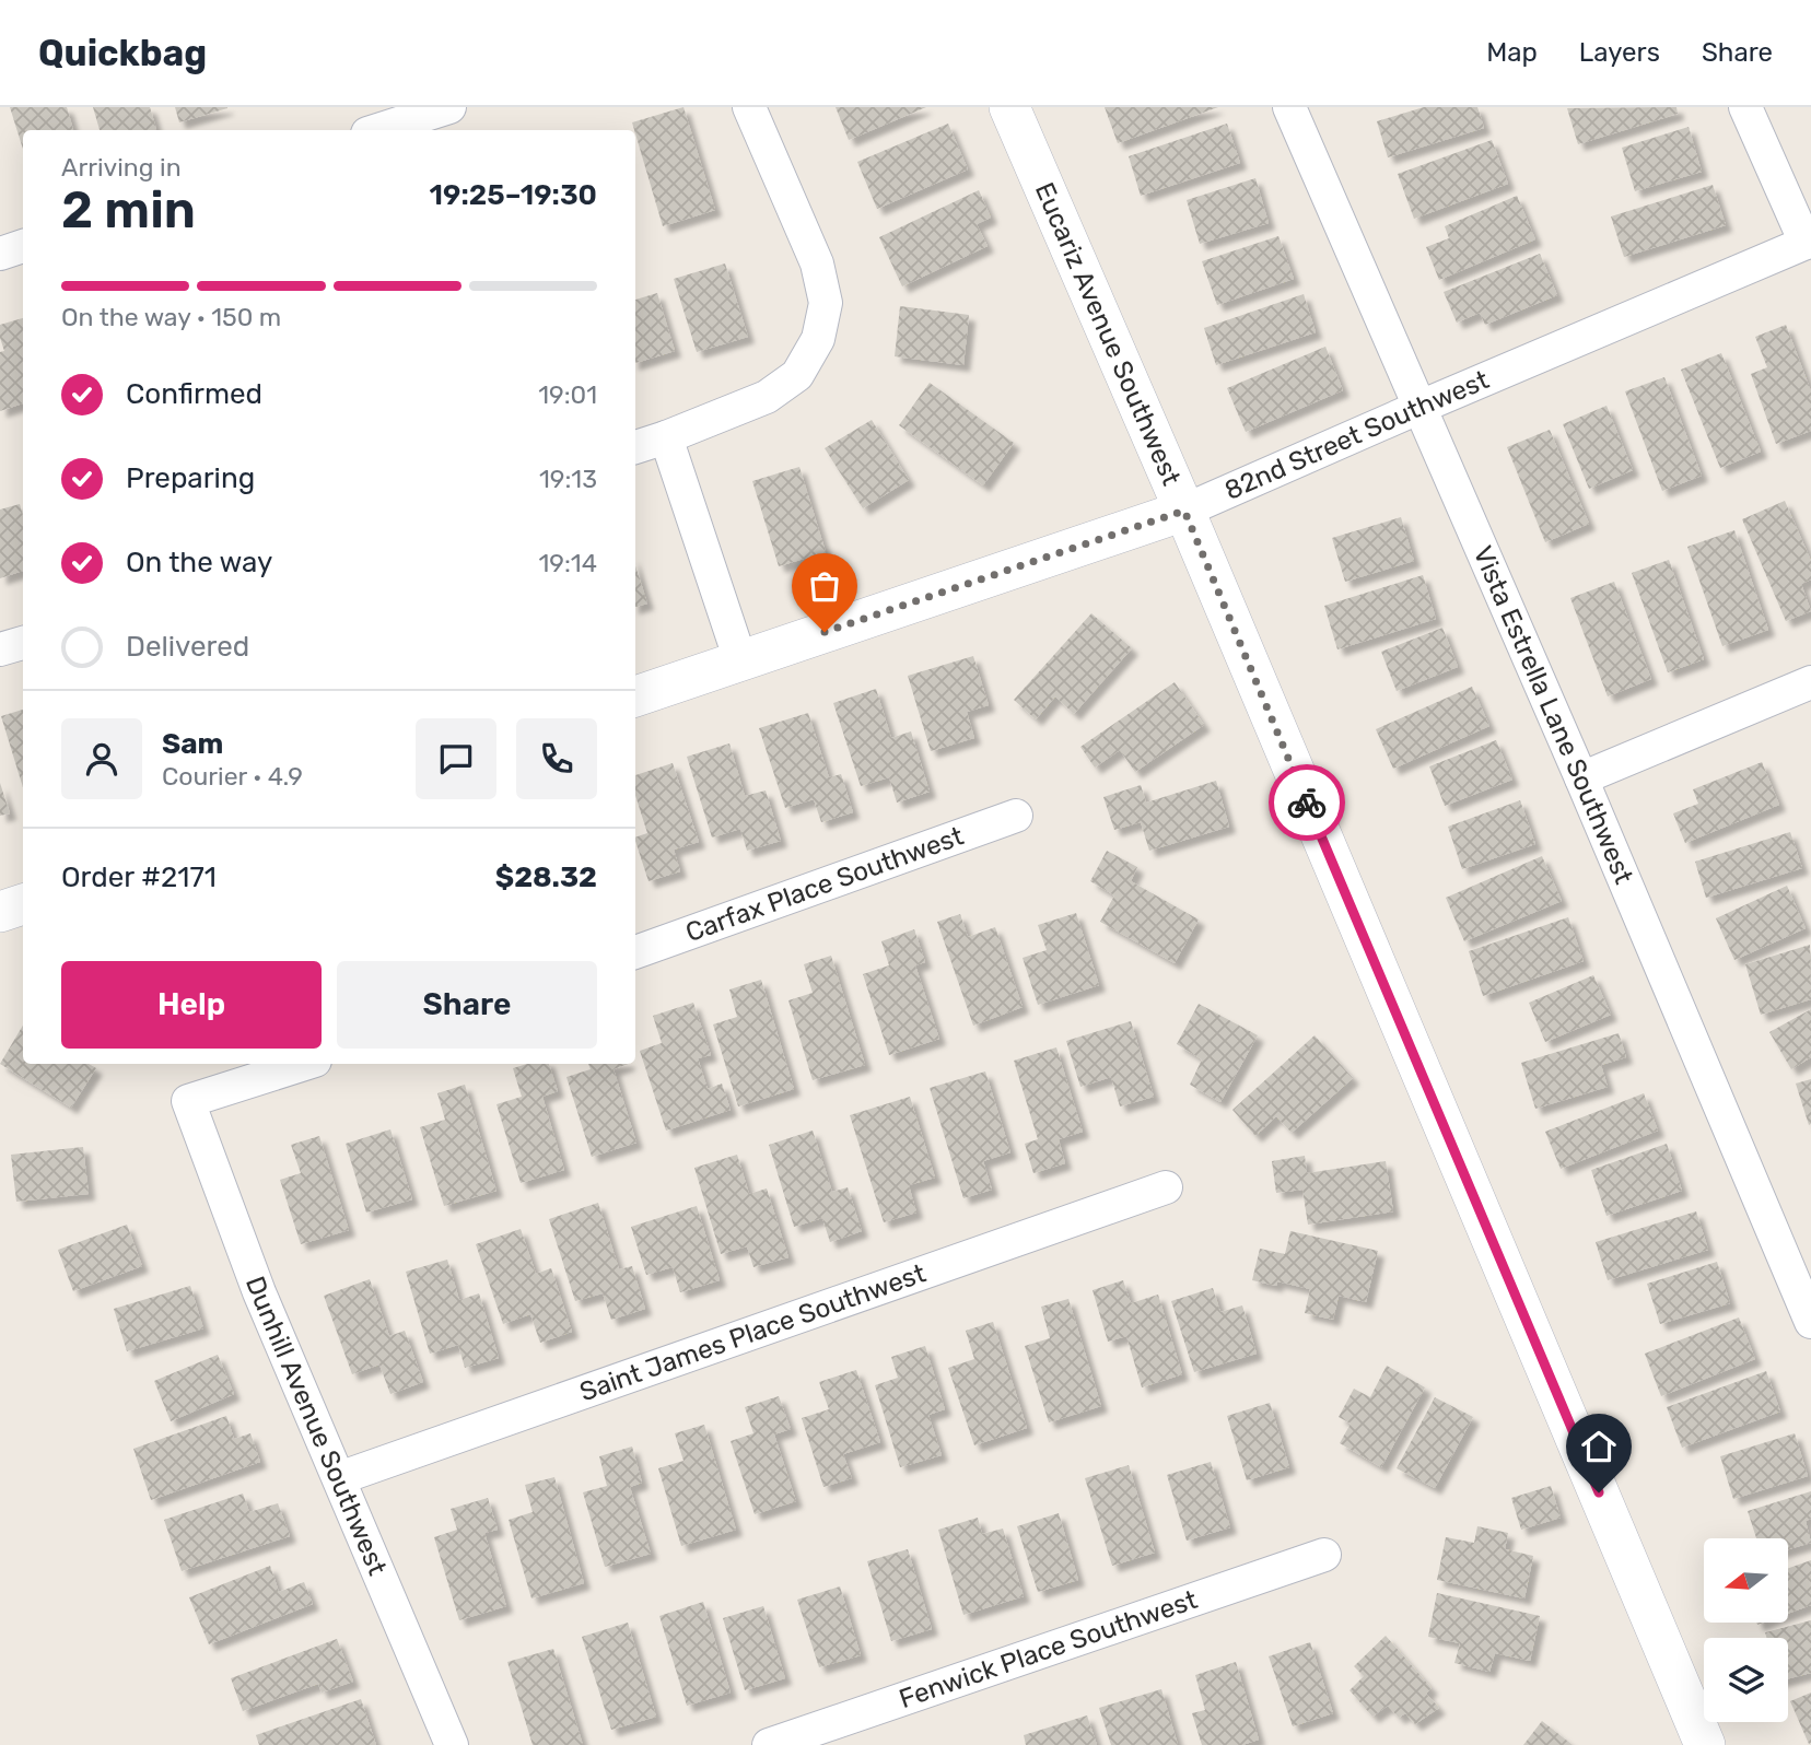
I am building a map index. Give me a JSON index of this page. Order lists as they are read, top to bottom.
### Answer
{
  "streets": {
    "street": [
      "Eucariz Avenue Southwest",
      "82nd Street Southwest",
      "Vista Estrella Lane Southwest",
      "Carfax Place Southwest",
      "Saint James Place Southwest",
      "Dunhill Avenue Southwest",
      "Fenwick Place Southwest"
    ]
  },
  "crossings": [
    ["Eucariz Avenue Southwest", "82nd Street Southwest"],
    ["82nd Street Southwest", "Vista Estrella Lane Southwest"],
    ["Saint James Place Southwest", "Dunhill Avenue Southwest"]
  ],
  "north": "left",
  "page": {
    "header": "Quickbag",
    "nav": ["Map", "Layers", "Share"],
    "heading": ["2 min", "Arriving in", "19:25–19:30"],
    "panel": [
      "Sam",
      "Courier · 4.9",
      "Order #2171",
      "$28.32"
    ],
    "bar": "On the way · 150 m",
    "list": [
      ["Confirmed", "19:01"],
      ["Preparing", "19:13"],
      ["On the way", "19:14"],
      "Delivered"
    ],
    "buttons": ["Help", "Share"]
  }
}
